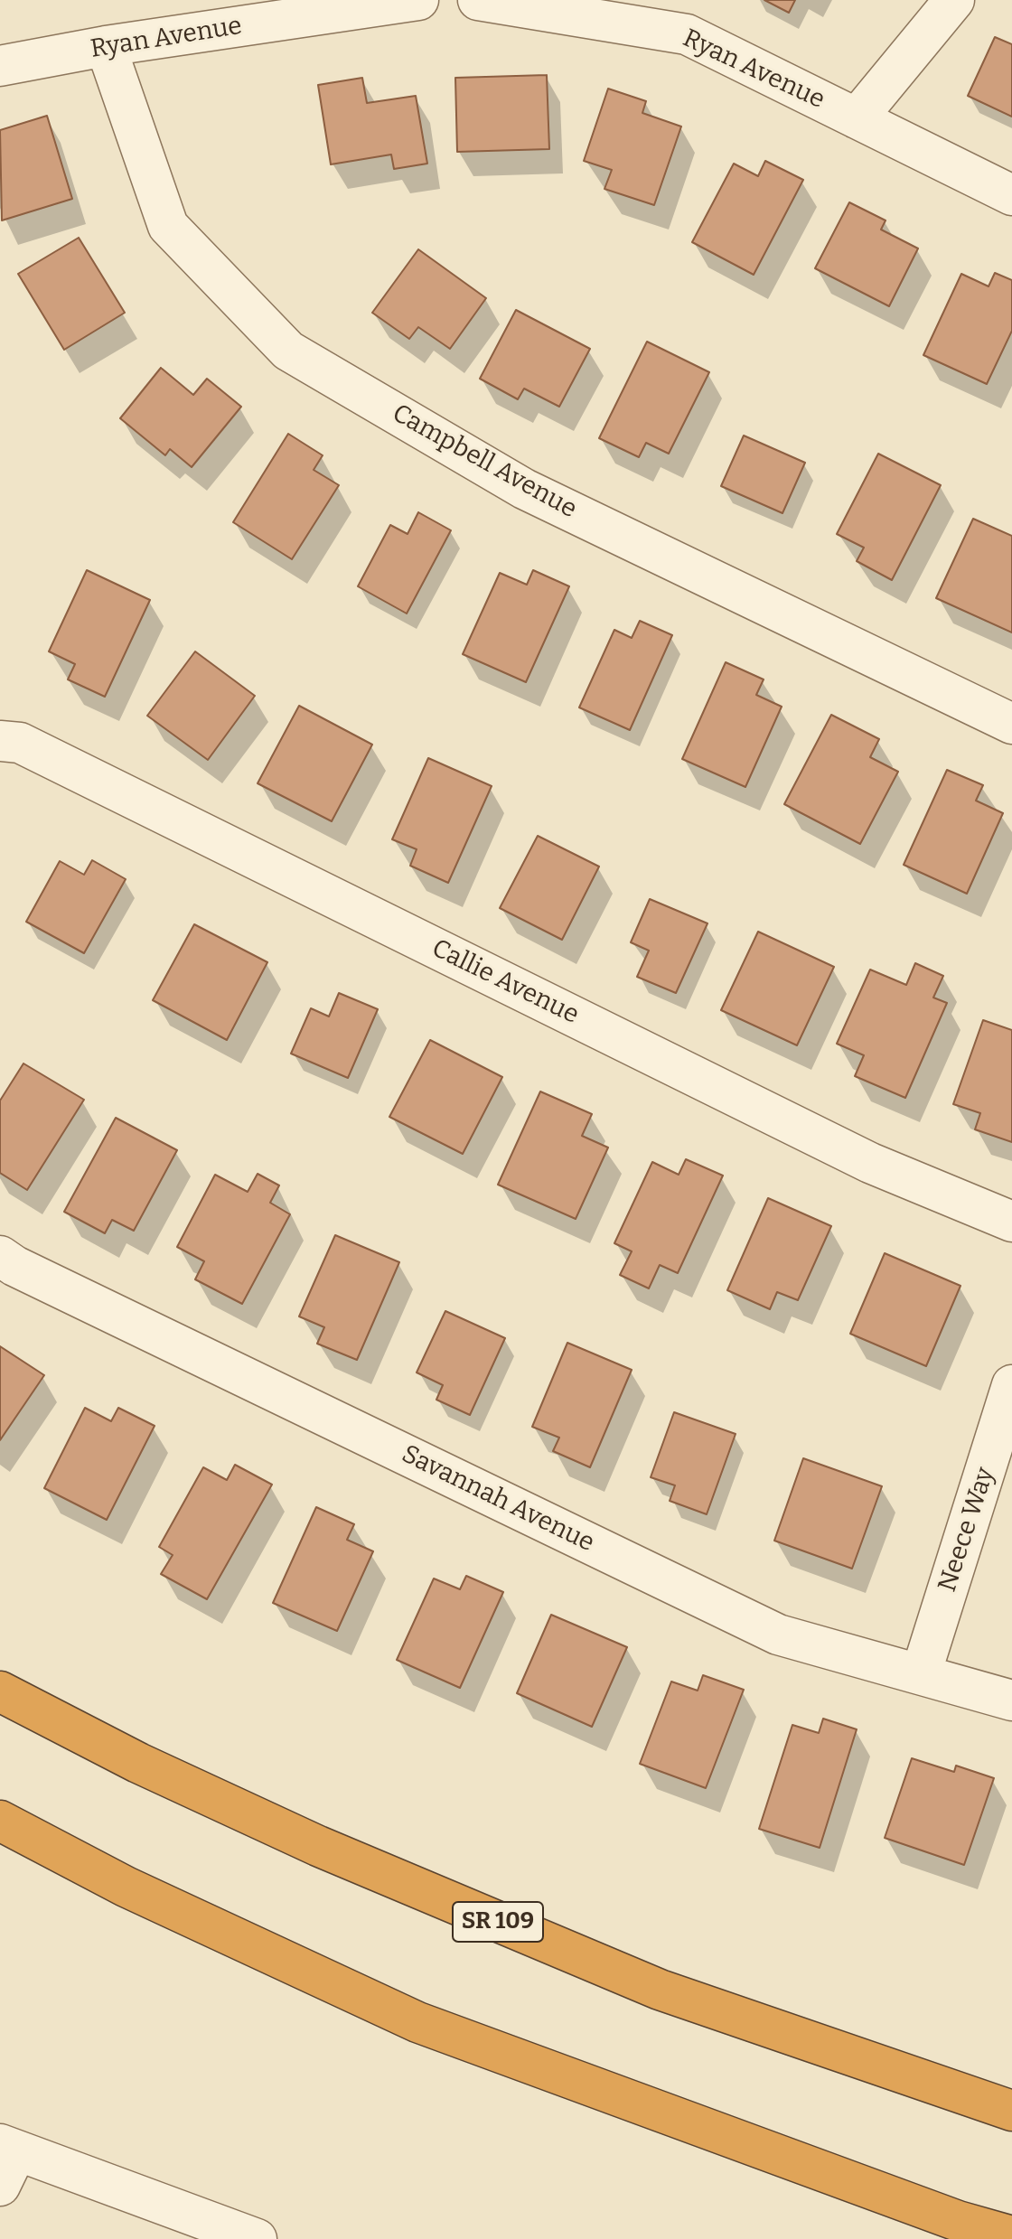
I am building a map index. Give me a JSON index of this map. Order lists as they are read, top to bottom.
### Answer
{
  "streets": {
    "highway": ["SR 109"],
    "street": [
      "Ryan Avenue",
      "Campbell Avenue",
      "Callie Avenue",
      "Savannah Avenue",
      "Neece Way"
    ]
  },
  "crossings": [
    ["Ryan Avenue", "Campbell Avenue"],
    ["Savannah Avenue", "Neece Way"]
  ]
}
